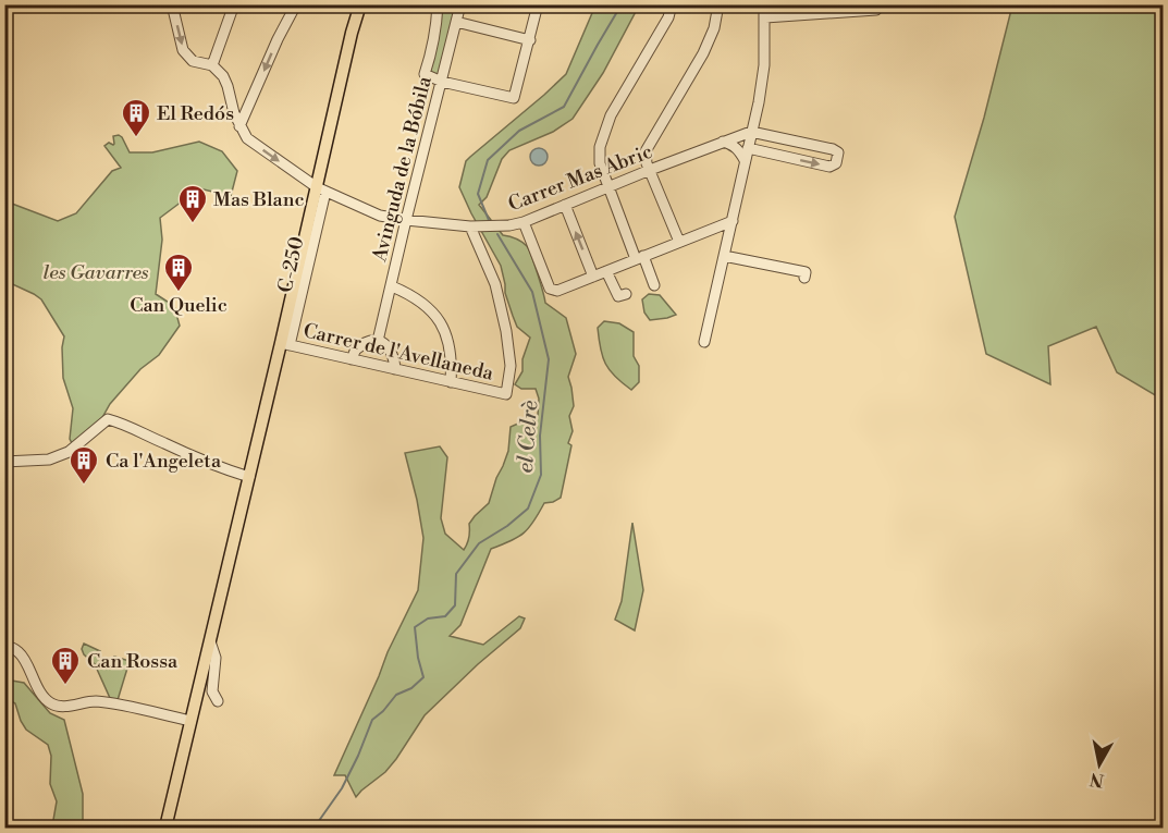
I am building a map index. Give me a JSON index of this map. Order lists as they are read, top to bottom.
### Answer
{
  "streets": {
    "main road": ["C-250"],
    "street": ["Avinguda de la Bóbila", "Carrer Mas Abric", "Carrer de l'Avellaneda"]
  },
  "crossings": [
    ["Avinguda de la Bóbila", "Carrer Mas Abric"],
    ["Carrer Mas Abric", "C-250"],
    ["Carrer Mas Abric", "Carrer de l'Avellaneda"],
    ["C-250", "Carrer de l'Avellaneda"]
  ],
  "water": ["el Celrè"],
  "parks": ["les Gavarres"],
  "places": {
    "building": [
      "El Redós",
      "Mas Blanc",
      "Can Quelic",
      "Ca l'Angeleta",
      "Can Rossa"
    ]
  },
  "north": "bottom"
}
